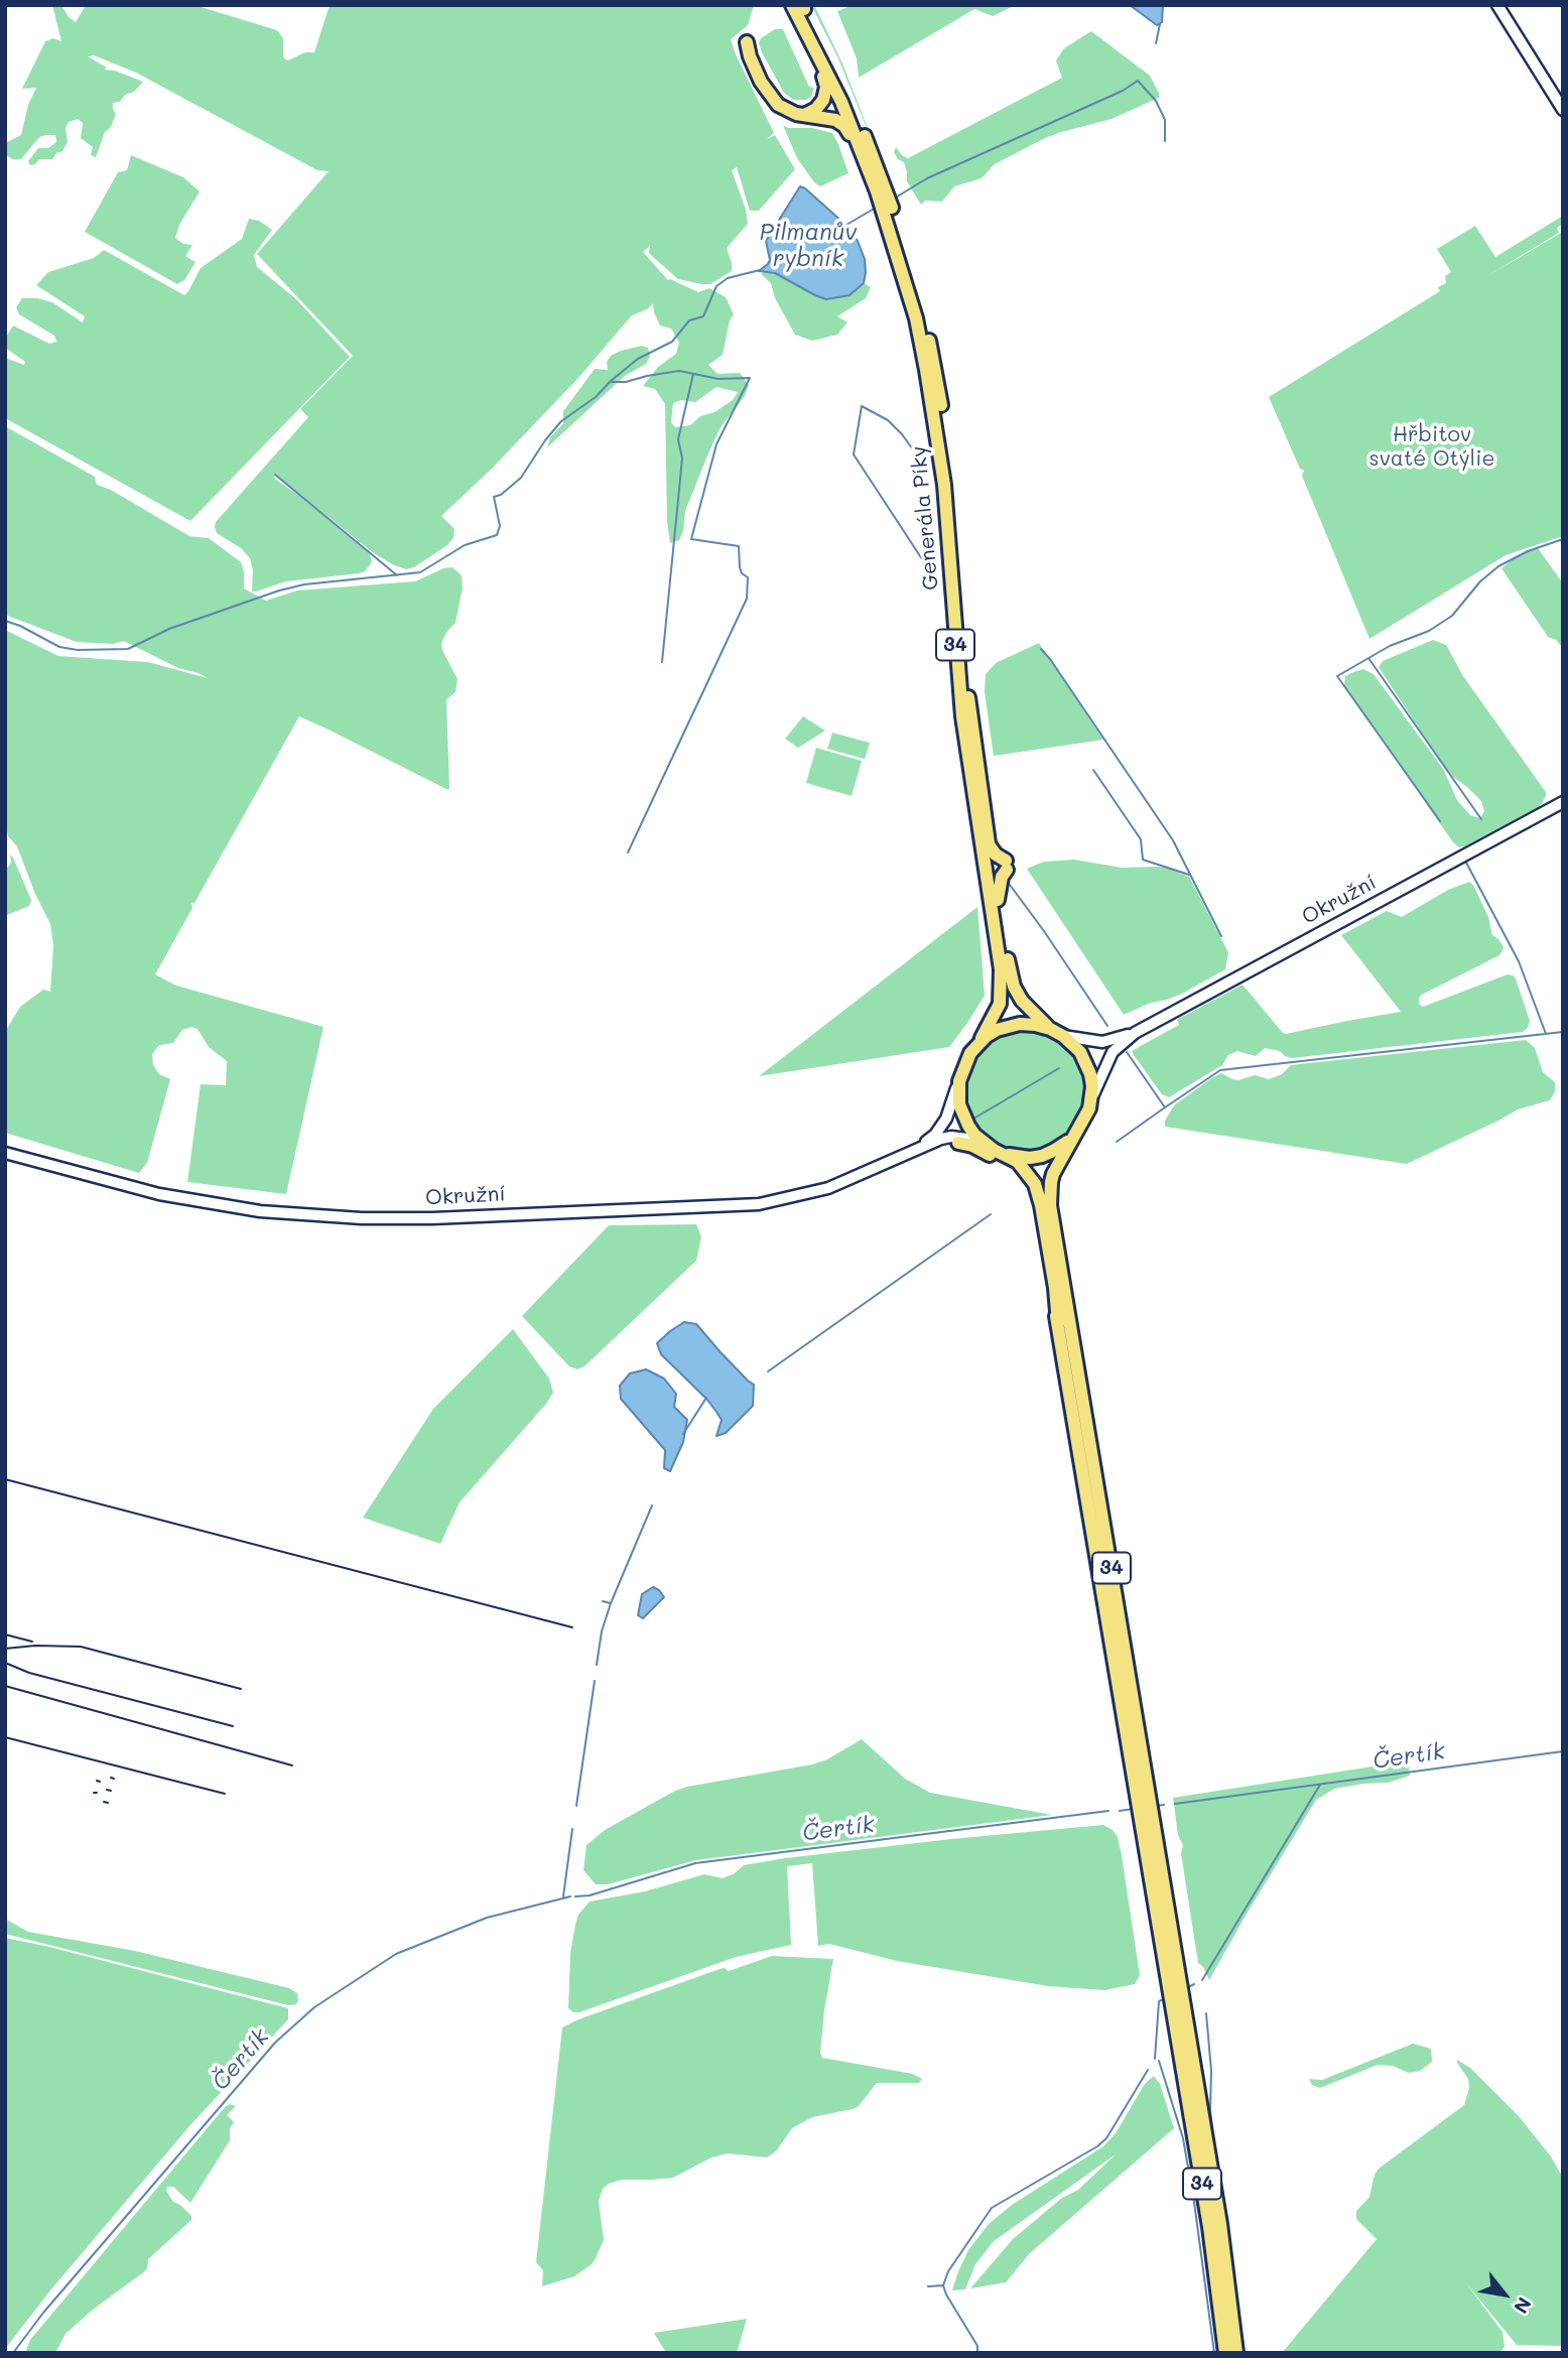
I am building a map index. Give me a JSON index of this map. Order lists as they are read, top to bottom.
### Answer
{
  "streets": {
    "highway": ["Generála Píky", "34"],
    "main road": ["Okružní"]
  },
  "crossings": [
    ["Generála Píky", "34"],
    ["Generála Píky", "Okružní"],
    ["34", "Okružní"]
  ],
  "water": ["Pilmanův rybník", "Čertík"],
  "parks": ["Hřbitov svaté Otýlie"],
  "north": "bottom right"
}
